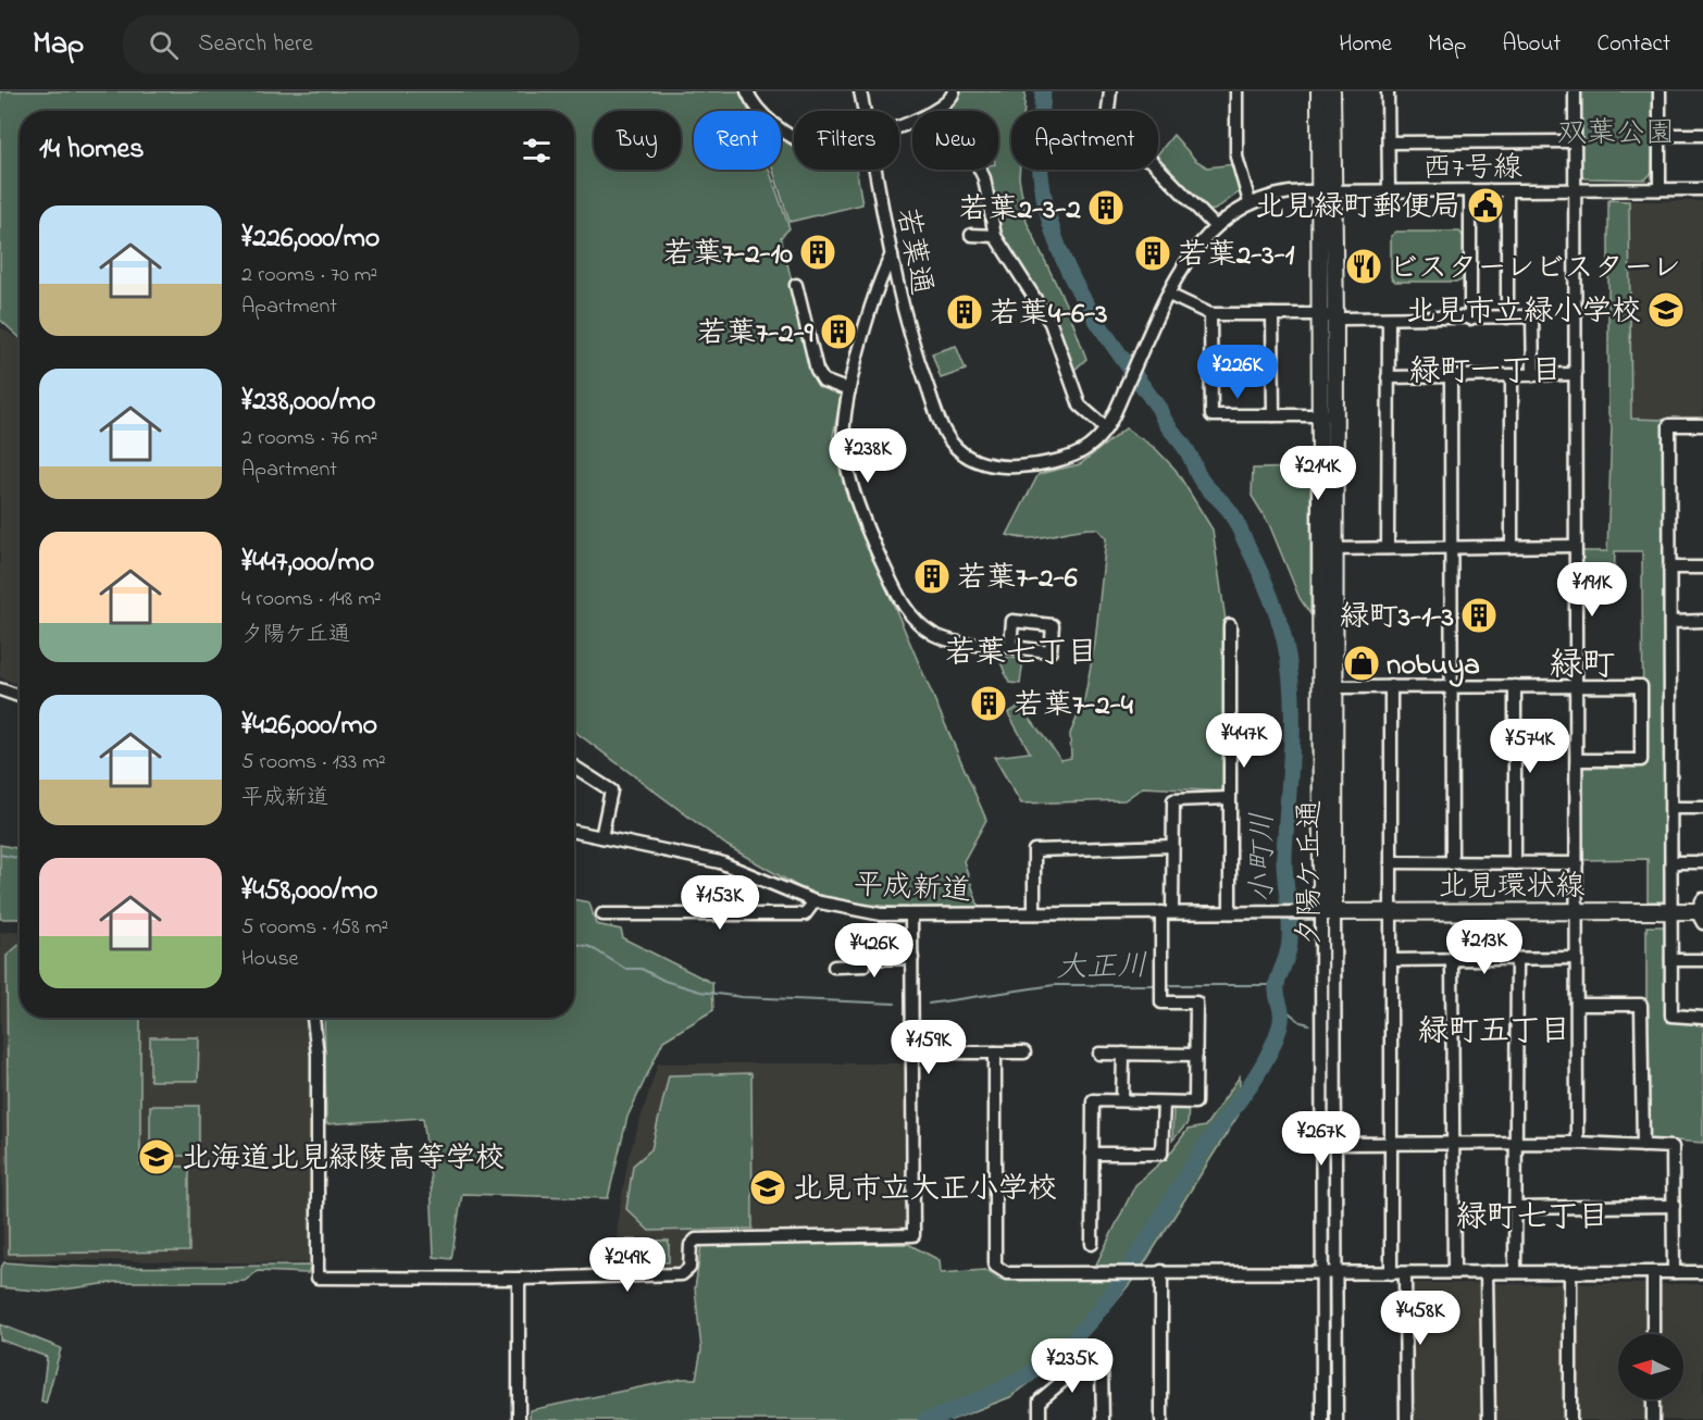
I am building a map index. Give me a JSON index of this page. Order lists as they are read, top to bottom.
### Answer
{
  "streets": {
    "main road": ["夕陽ケ丘通", "北見環状線"],
    "street": ["西7号線", "若葉通", "平成新道"]
  },
  "crossings": [
    ["西7号線", "若葉通"],
    ["西7号線", "夕陽ケ丘通"],
    ["若葉通", "夕陽ケ丘通"],
    ["夕陽ケ丘通", "北見環状線"],
    ["夕陽ケ丘通", "平成新道"],
    ["北見環状線", "平成新道"]
  ],
  "districts": [
    "緑町一丁目",
    "若葉七丁目",
    "緑町",
    "緑町五丁目",
    "緑町七丁目"
  ],
  "water": ["小町川", "大正川"],
  "parks": ["双葉公園"],
  "places": {
    "public building": ["北見緑町郵便局"],
    "building": [
      "若葉2-3-2",
      "若葉7-2-10",
      "若葉2-3-1",
      "若葉4-6-3",
      "若葉7-2-9",
      "若葉7-2-6",
      "緑町3-1-3",
      "若葉7-2-4"
    ],
    "restaurant": ["ビスターレビスターレ"],
    "school or university": ["北見市立緑小学校", "北海道北見緑陵高等学校", "北見市立大正小学校"],
    "shop": ["nobuya"]
  },
  "north": "left",
  "page": {
    "header": "Map",
    "search": "Search here",
    "nav": [
      "Home",
      "Map",
      "About",
      "Contact"
    ],
    "chip": [
      "Buy",
      "Rent",
      "Filters",
      "New",
      "Apartment"
    ],
    "heading": "14 homes",
    "list": [
      {
        "name": "¥226,000/mo",
        "note": "2 rooms · 70 m² · Apartment"
      },
      {
        "name": "¥238,000/mo",
        "note": "2 rooms · 76 m² · Apartment"
      },
      {
        "name": "¥447,000/mo",
        "note": "4 rooms · 148 m² · 夕陽ケ丘通"
      },
      {
        "name": "¥426,000/mo",
        "note": "5 rooms · 133 m² · 平成新道"
      },
      {
        "name": "¥458,000/mo",
        "note": "5 rooms · 158 m² · House"
      }
    ],
    "price": [
      "¥226K",
      "¥238K",
      "¥214K",
      "¥191K",
      "¥447K",
      "¥574K",
      "¥153K",
      "¥213K",
      "¥426K",
      "¥159K",
      "¥267K",
      "¥249K",
      "¥458K",
      "¥235K"
    ]
  }
}
